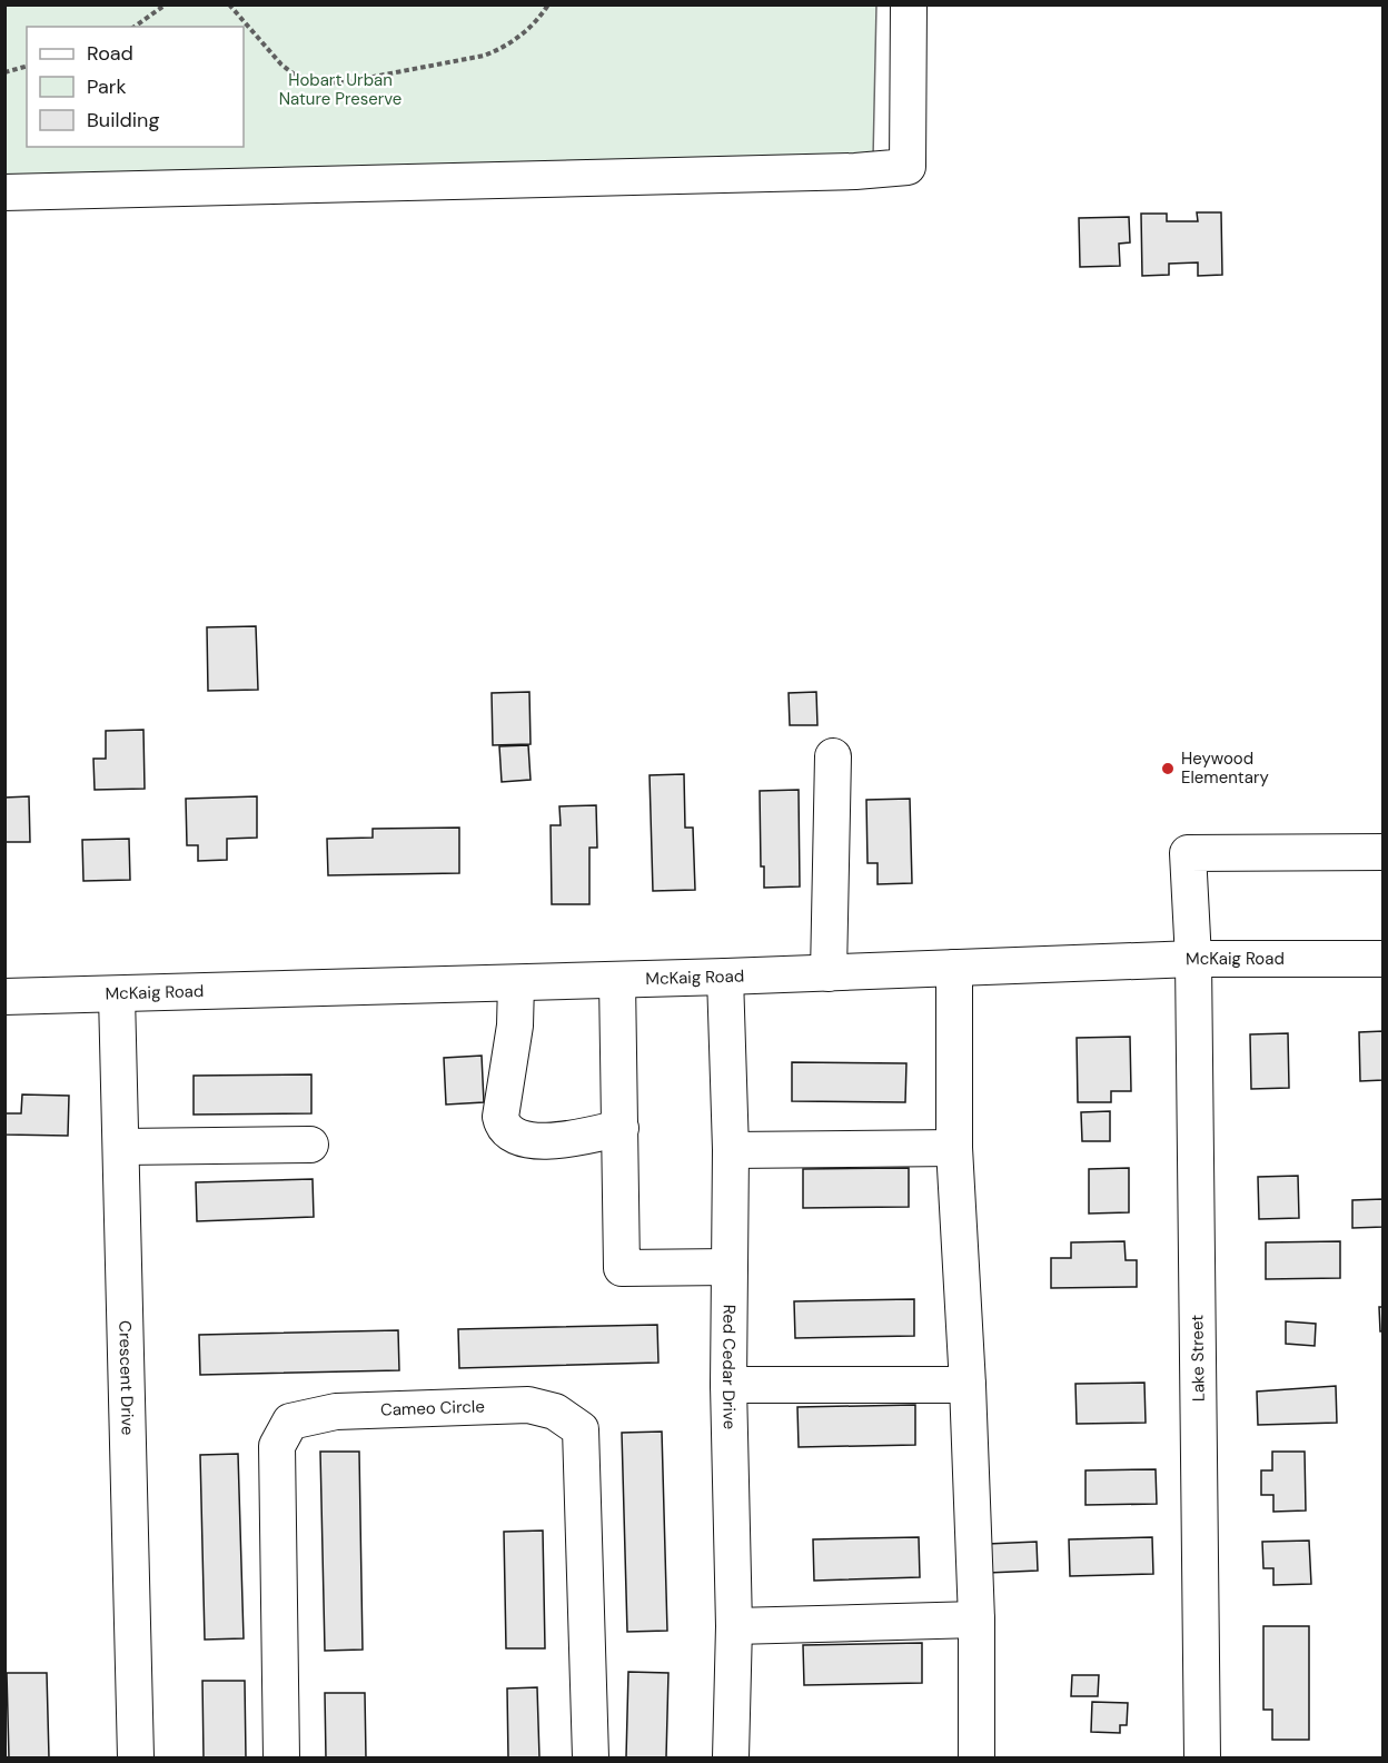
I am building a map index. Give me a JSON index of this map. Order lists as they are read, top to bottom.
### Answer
{
  "streets": {
    "street": [
      "McKaig Road",
      "Lake Street",
      "Red Cedar Drive",
      "Crescent Drive",
      "Cameo Circle"
    ]
  },
  "crossings": [
    ["McKaig Road", "Lake Street"],
    ["McKaig Road", "Red Cedar Drive"],
    ["McKaig Road", "Crescent Drive"]
  ],
  "parks": ["Hobart Urban Nature Preserve"],
  "places": ["Heywood Elementary"],
  "legend": ["Road", "Park", "Building"]
}
